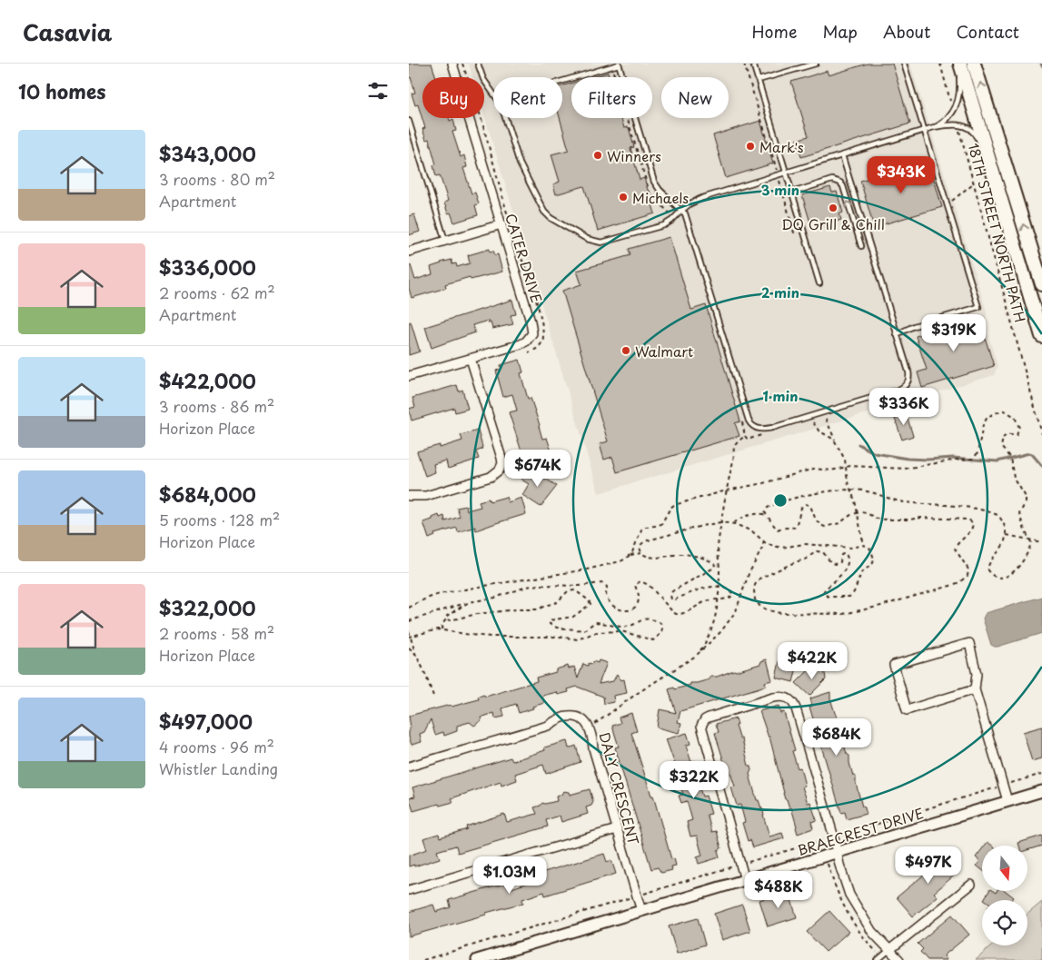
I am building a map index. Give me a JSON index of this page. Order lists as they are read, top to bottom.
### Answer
{
  "streets": {
    "street": ["CATER DRIVE", "DALY CRESCENT", "BRAECREST DRIVE"],
    "path": ["18TH STREET NORTH PATH"]
  },
  "crossings": [
    ["DALY CRESCENT", "BRAECREST DRIVE"]
  ],
  "places": [
    "Mark's",
    "Winners",
    "Michaels",
    "DQ Grill & Chill",
    "Walmart"
  ],
  "north": "bottom",
  "page": {
    "header": "Casavia",
    "nav": [
      "Home",
      "Map",
      "About",
      "Contact"
    ],
    "heading": "10 homes",
    "chip": [
      "Buy",
      "Rent",
      "Filters",
      "New"
    ],
    "list": [
      {
        "name": "$343,000",
        "note": "3 rooms · 80 m² · Apartment"
      },
      {
        "name": "$336,000",
        "note": "2 rooms · 62 m² · Apartment"
      },
      {
        "name": "$422,000",
        "note": "3 rooms · 86 m² · Horizon Place"
      },
      {
        "name": "$684,000",
        "note": "5 rooms · 128 m² · Horizon Place"
      },
      {
        "name": "$322,000",
        "note": "2 rooms · 58 m² · Horizon Place"
      },
      {
        "name": "$497,000",
        "note": "4 rooms · 96 m² · Whistler Landing"
      }
    ],
    "price": [
      "$343K",
      "$319K",
      "$336K",
      "$674K",
      "$422K",
      "$684K",
      "$322K",
      "$497K",
      "$1.03M",
      "$488K"
    ]
  },
  "rings": ["3 min", "2 min", "1 min"]
}
